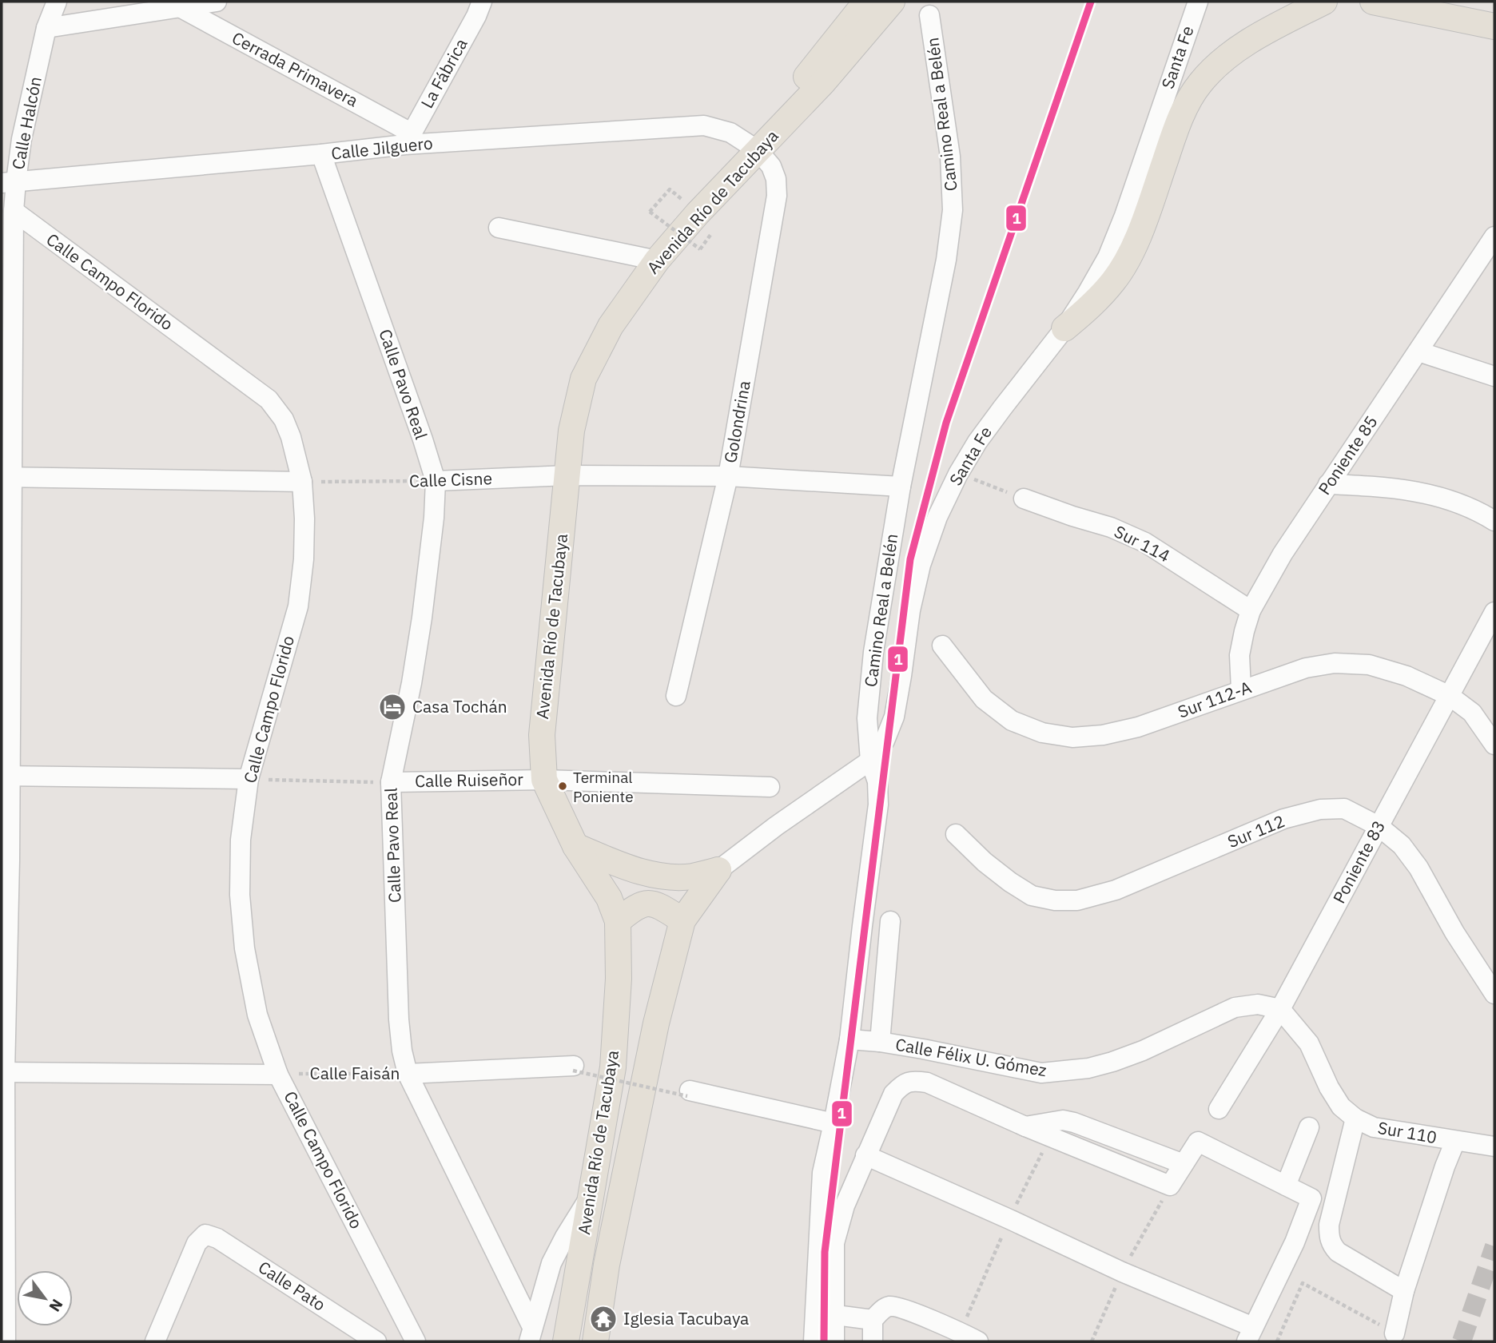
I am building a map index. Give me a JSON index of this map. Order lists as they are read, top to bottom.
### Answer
{
  "streets": {
    "main road": ["Avenida Río de Tacubaya"],
    "street": [
      "Santa Fe",
      "Cerrada Primavera",
      "La Fábrica",
      "Camino Real a Belén",
      "Calle Halcón",
      "Calle Jilguero",
      "Calle Campo Florido",
      "Calle Pavo Real",
      "Golondrina",
      "Poniente 85",
      "Calle Cisne",
      "Sur 114",
      "Sur 112-A",
      "Calle Ruiseñor",
      "Sur 112",
      "Poniente 83",
      "Calle Félix U. Gómez",
      "Calle Faisán",
      "Sur 110",
      "Calle Pato"
    ]
  },
  "crossings": [
    ["Santa Fe", "Camino Real a Belén"],
    ["Santa Fe", "Avenida Río de Tacubaya"],
    ["Cerrada Primavera", "La Fábrica"],
    ["Cerrada Primavera", "Calle Jilguero"],
    ["La Fábrica", "Calle Jilguero"],
    ["Camino Real a Belén", "Calle Cisne"],
    ["Camino Real a Belén", "Calle Félix U. Gómez"],
    ["Calle Halcón", "Calle Jilguero"],
    ["Calle Halcón", "Calle Campo Florido"],
    ["Calle Jilguero", "Avenida Río de Tacubaya"],
    ["Calle Jilguero", "Calle Pavo Real"],
    ["Calle Jilguero", "Golondrina"],
    ["Avenida Río de Tacubaya", "Golondrina"],
    ["Avenida Río de Tacubaya", "Calle Cisne"],
    ["Avenida Río de Tacubaya", "Calle Ruiseñor"],
    ["Calle Campo Florido", "Calle Cisne"],
    ["Calle Campo Florido", "Calle Ruiseñor"],
    ["Calle Campo Florido", "Calle Faisán"],
    ["Calle Pavo Real", "Calle Cisne"],
    ["Calle Pavo Real", "Calle Ruiseñor"],
    ["Calle Pavo Real", "Calle Faisán"],
    ["Golondrina", "Calle Cisne"],
    ["Poniente 85", "Sur 114"],
    ["Poniente 85", "Sur 112-A"],
    ["Sur 112-A", "Poniente 83"],
    ["Sur 112", "Poniente 83"],
    ["Poniente 83", "Calle Félix U. Gómez"],
    ["Poniente 83", "Sur 110"],
    ["Calle Félix U. Gómez", "Sur 110"]
  ],
  "places": {
    "hotel": ["Casa Tochán"],
    "other": ["Terminal Poniente"],
    "temple": ["Iglesia Tacubaya"]
  },
  "lines": ["transit line 1"],
  "north": "bottom right"
}
